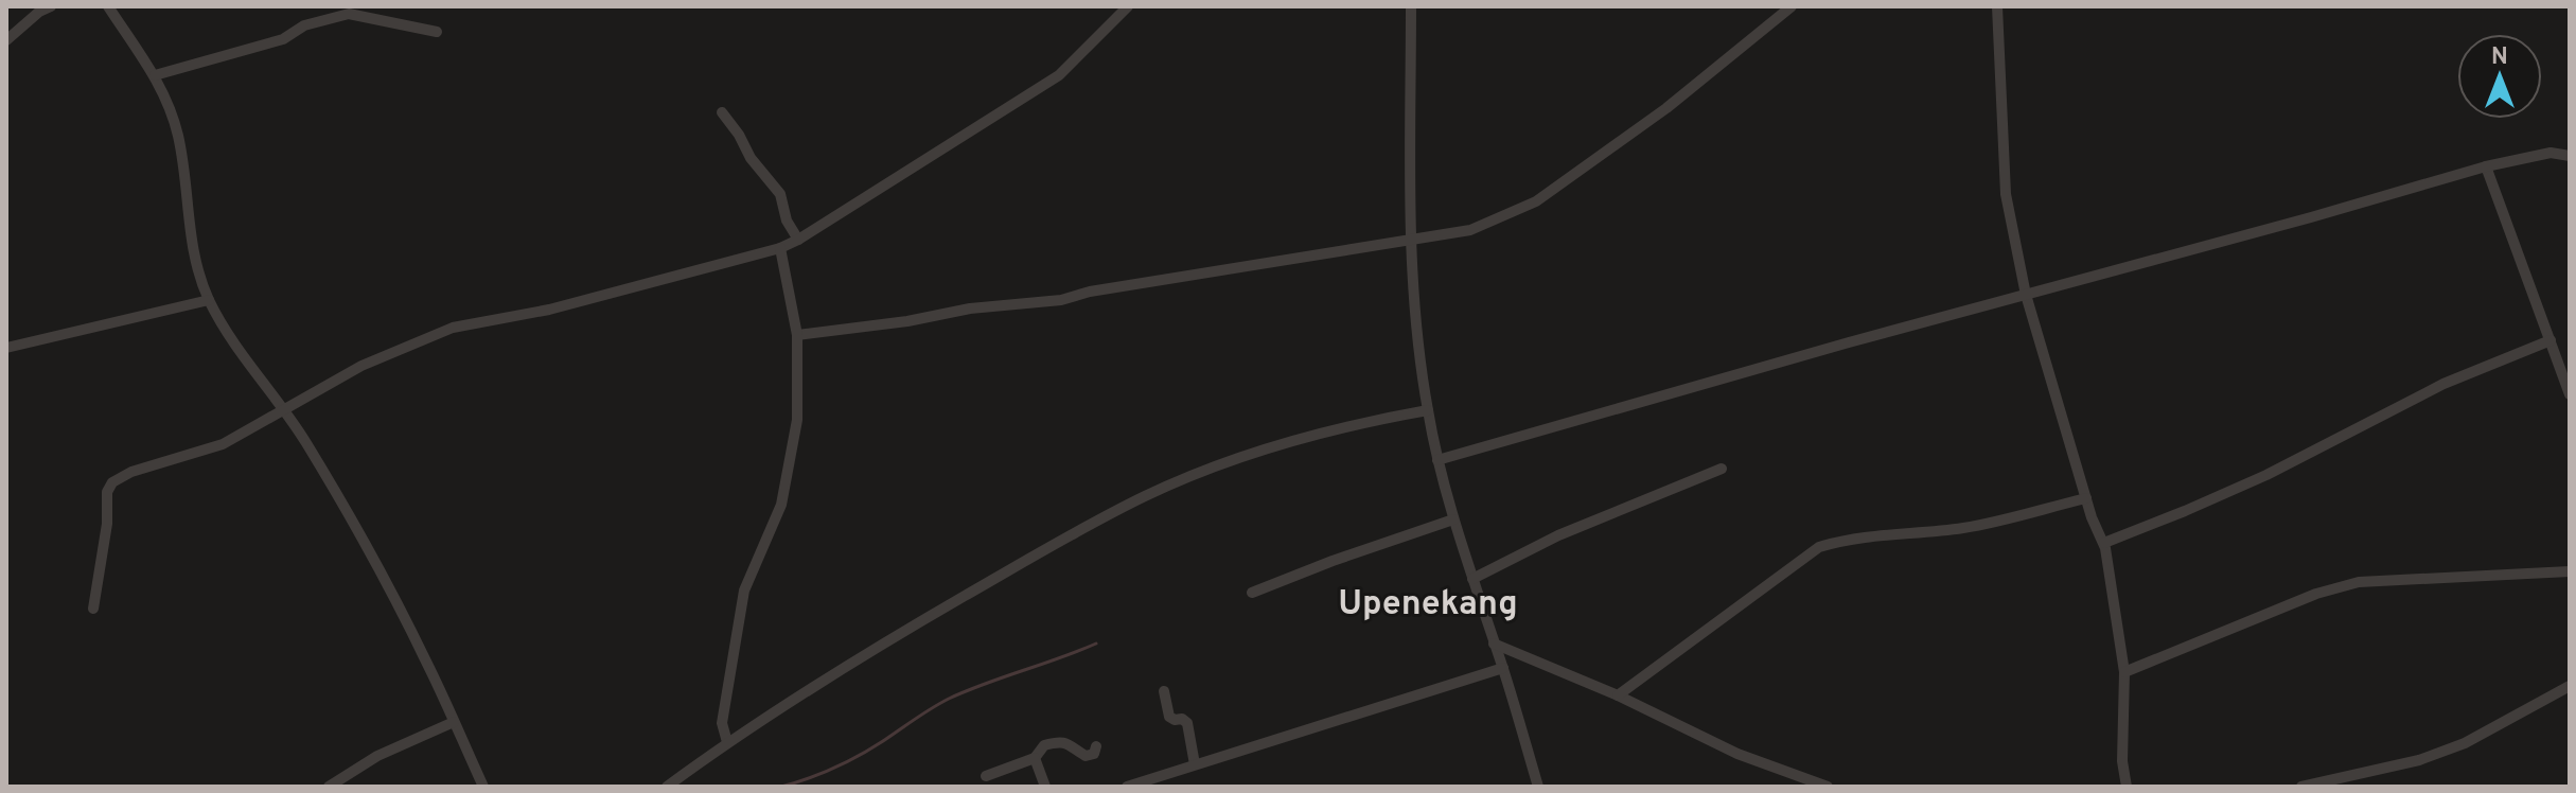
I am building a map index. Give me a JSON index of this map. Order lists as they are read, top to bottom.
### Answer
{
  "districts": ["Upenekang"],
  "north": "top"
}
